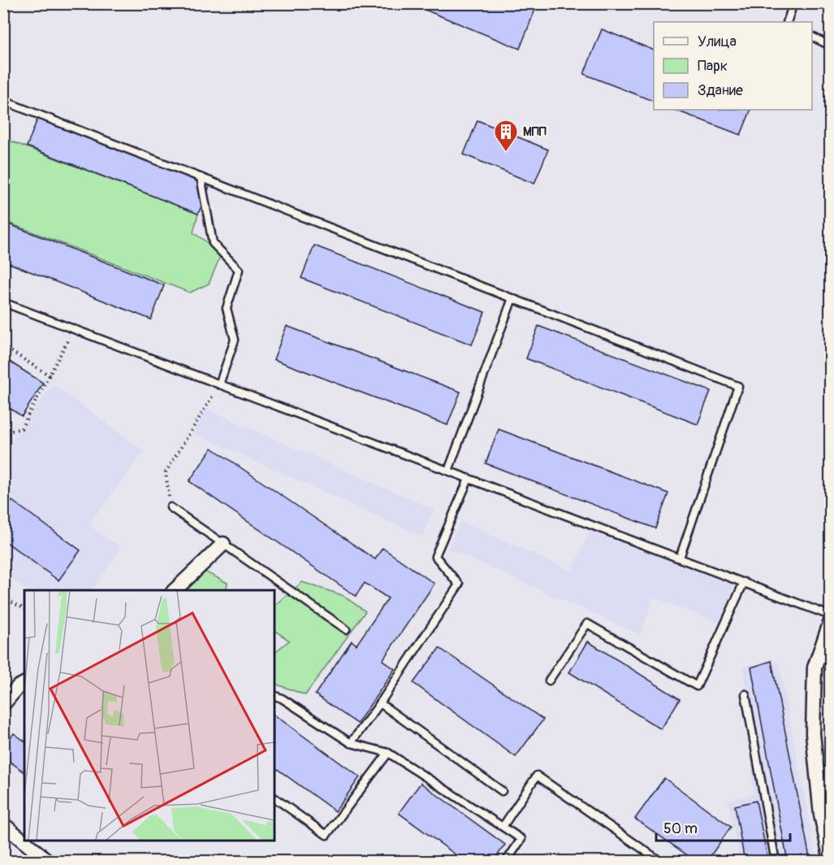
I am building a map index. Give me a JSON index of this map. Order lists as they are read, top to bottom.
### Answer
{
  "places": {
    "building": ["МПП"]
  },
  "legend": ["Улица", "Парк", "Здание"],
  "scale_bar": "50 m"
}
